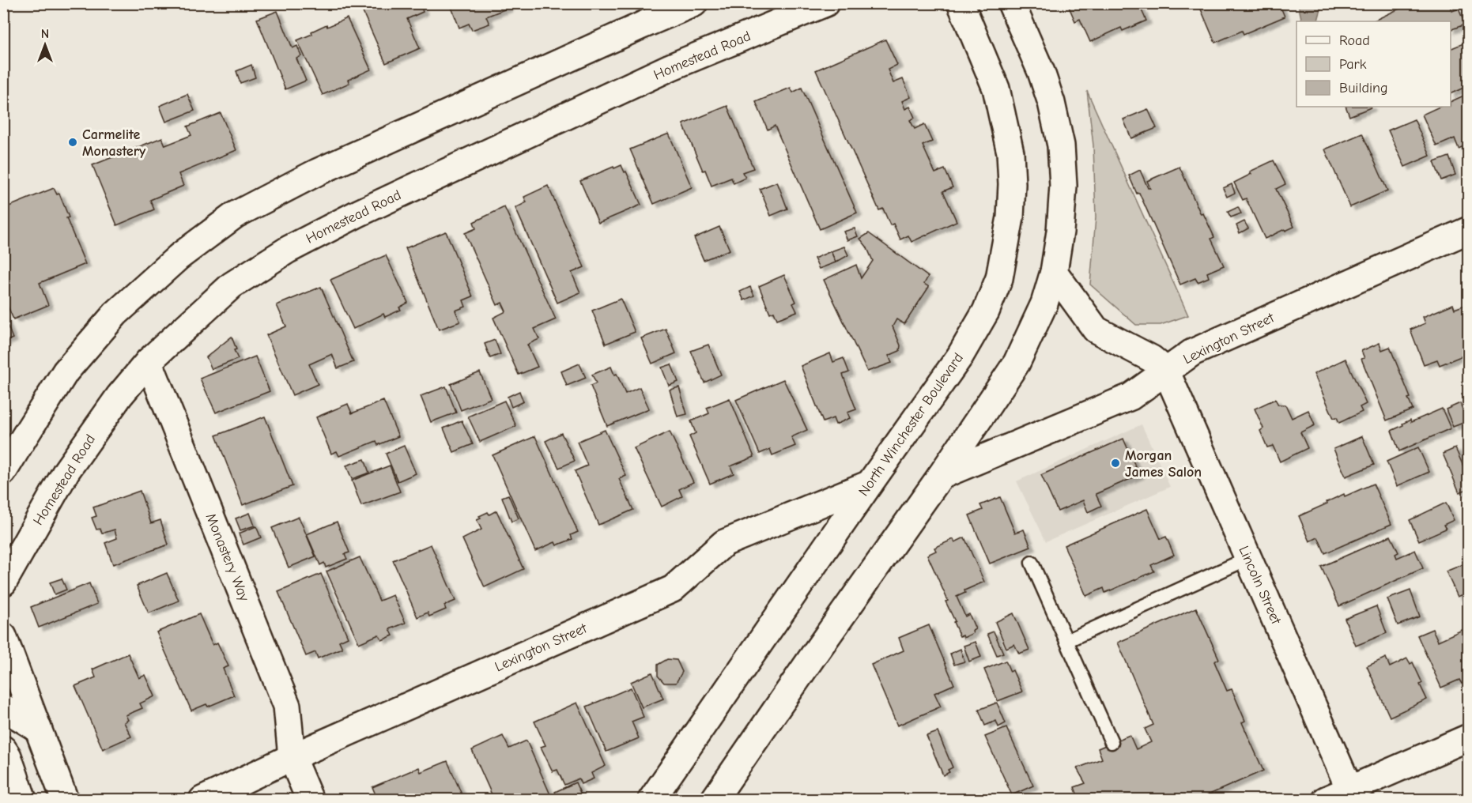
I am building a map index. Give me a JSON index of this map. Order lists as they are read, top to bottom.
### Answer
{
  "streets": {
    "main road": [
      "Homestead Road",
      "Lexington Street",
      "North Winchester Boulevard",
      "Monastery Way",
      "Lincoln Street"
    ]
  },
  "crossings": [
    ["Homestead Road", "Monastery Way"],
    ["Lexington Street", "North Winchester Boulevard"],
    ["Lexington Street", "Monastery Way"],
    ["Lexington Street", "Lincoln Street"]
  ],
  "places": ["Carmelite Monastery", "Morgan James Salon"],
  "legend": ["Road", "Park", "Building"],
  "north": "top"
}
